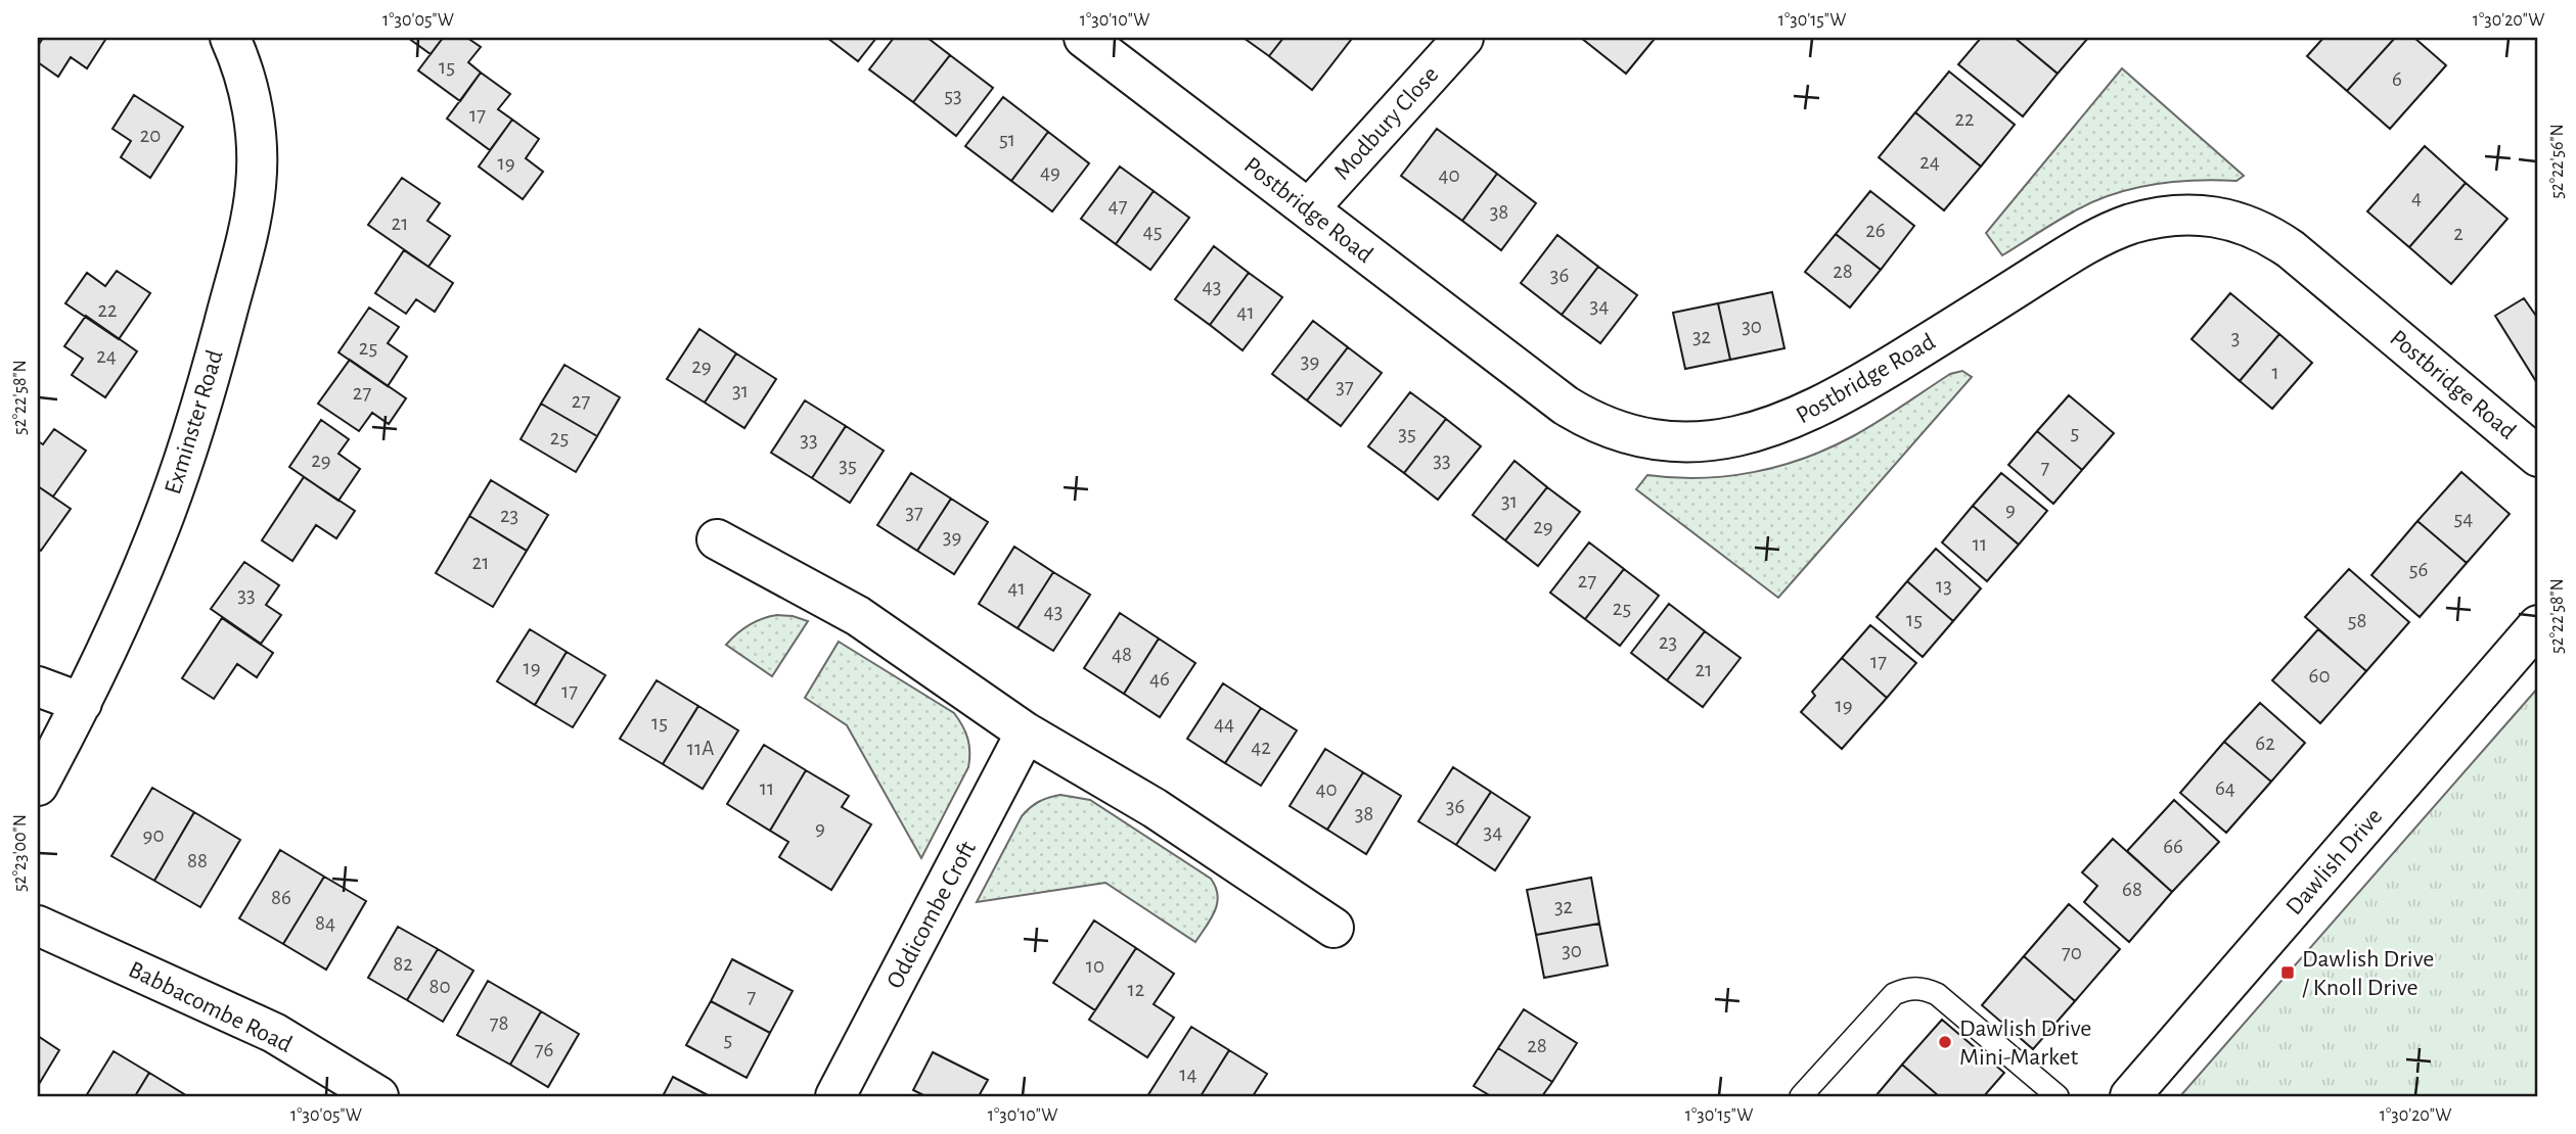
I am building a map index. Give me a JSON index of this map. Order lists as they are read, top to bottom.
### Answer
{
  "streets": {
    "street": [
      "Modbury Close",
      "Postbridge Road",
      "Exminster Road",
      "Dawlish Drive",
      "Oddicombe Croft",
      "Babbacombe Road"
    ]
  },
  "crossings": [
    ["Modbury Close", "Postbridge Road"]
  ],
  "places": {
    "transit": ["Dawlish Drive / Knoll Drive"],
    "other": ["Dawlish Drive Mini-Market"]
  },
  "house_numbers": [
    "15",
    "6",
    "53",
    "17",
    "22",
    "20",
    "51",
    "24",
    "19",
    "49",
    "40",
    "4",
    "47",
    "38",
    "21",
    "26",
    "45",
    "2",
    "28",
    "36",
    "43",
    "34",
    "22",
    "41",
    "30",
    "32",
    "3",
    "25",
    "24",
    "39",
    "29",
    "1",
    "37",
    "31",
    "27",
    "27",
    "5",
    "35",
    "25",
    "33",
    "29",
    "33",
    "35",
    "7",
    "31",
    "9",
    "37",
    "23",
    "54",
    "29",
    "39",
    "11",
    "21",
    "56",
    "27",
    "13",
    "41",
    "33",
    "25",
    "43",
    "15",
    "58",
    "23",
    "48",
    "17",
    "19",
    "21",
    "60",
    "46",
    "17",
    "19",
    "15",
    "44",
    "62",
    "42",
    "11A",
    "11",
    "64",
    "40",
    "36",
    "38",
    "9",
    "34",
    "90",
    "66",
    "88",
    "68",
    "86",
    "32",
    "84",
    "30",
    "70",
    "82",
    "10",
    "80",
    "12",
    "7",
    "78",
    "5",
    "28",
    "76",
    "14"
  ],
  "coordinates": [
    "1°30'05\"W",
    "1°30'10\"W",
    "1°30'15\"W",
    "1°30'20\"W",
    "52°22'56\"N",
    "52°22'58\"N",
    "52°23'00\"N"
  ]
}
